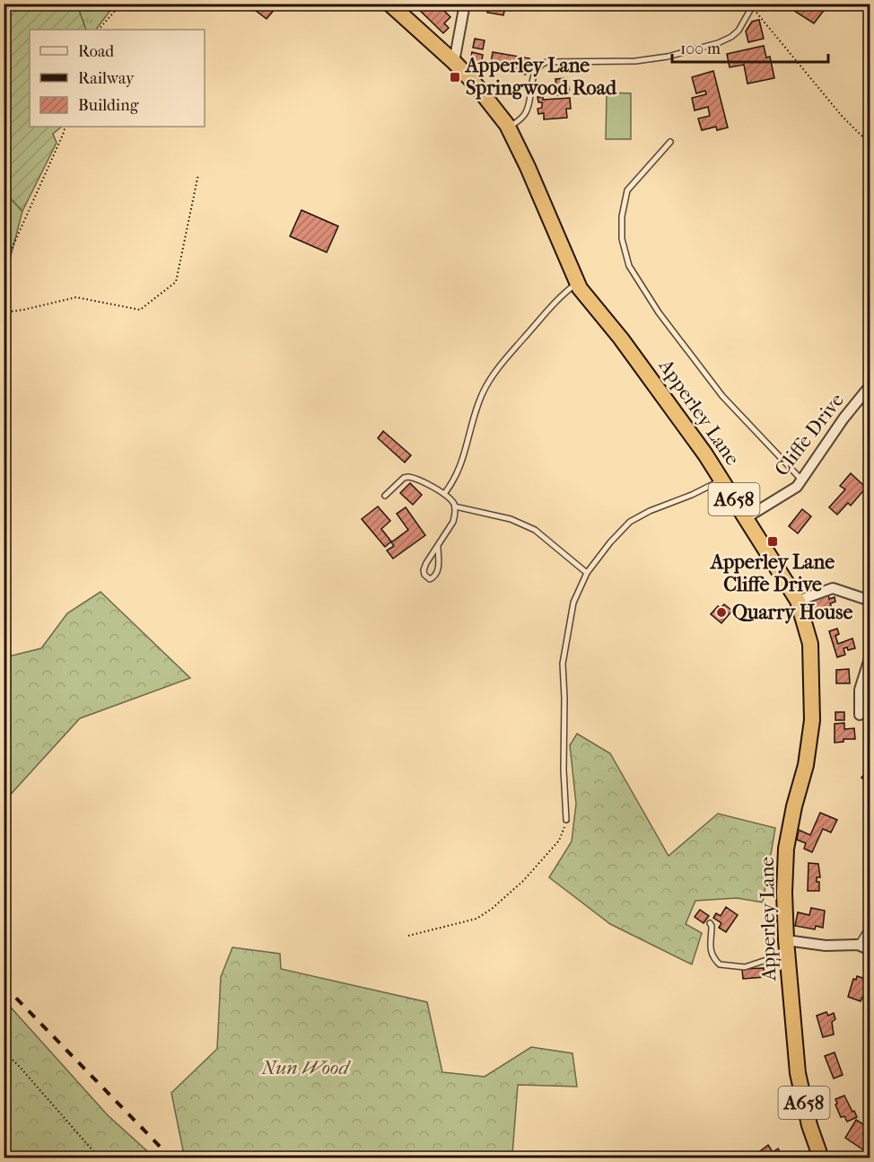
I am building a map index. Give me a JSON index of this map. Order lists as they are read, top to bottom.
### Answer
{
  "streets": {
    "highway": ["Apperley Lane", "A658"],
    "street": ["Cliffe Drive"]
  },
  "crossings": [
    ["Apperley Lane", "Cliffe Drive"]
  ],
  "parks": ["Nun Wood"],
  "places": {
    "transit": ["Apperley Lane Springwood Road", "Apperley Lane Cliffe Drive"],
    "other": ["Quarry House"]
  },
  "legend": ["Road", "Railway", "Building"],
  "scale_bar": "100 m"
}
